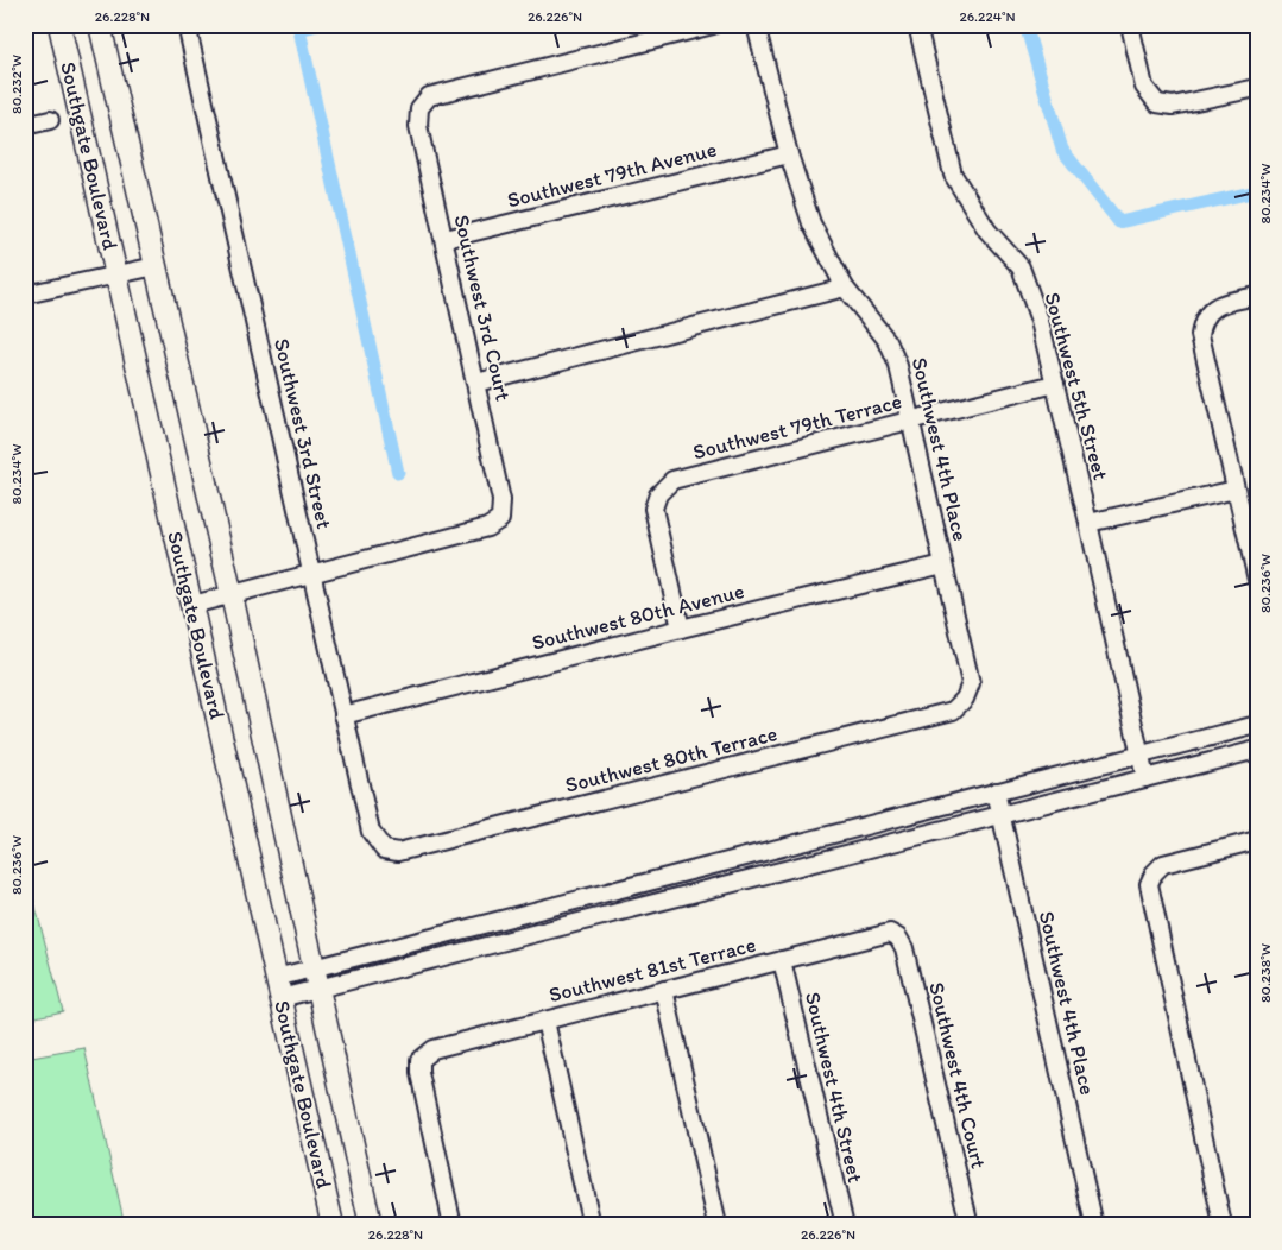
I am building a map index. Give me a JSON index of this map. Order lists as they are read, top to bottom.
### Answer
{
  "streets": {
    "main road": ["Southgate Boulevard"],
    "street": [
      "Southwest 79th Avenue",
      "Southwest 3rd Court",
      "Southwest 5th Street",
      "Southwest 79th Terrace",
      "Southwest 3rd Street",
      "Southwest 4th Place",
      "Southwest 80th Avenue",
      "Southwest 80th Terrace",
      "Southwest 81st Terrace",
      "Southwest 4th Court",
      "Southwest 4th Street"
    ]
  },
  "crossings": [
    ["Southwest 79th Avenue", "Southwest 3rd Court"],
    ["Southwest 79th Avenue", "Southwest 4th Place"],
    ["Southwest 3rd Court", "Southwest 3rd Street"],
    ["Southwest 5th Street", "Southwest 79th Terrace"],
    ["Southwest 79th Terrace", "Southwest 4th Place"],
    ["Southwest 79th Terrace", "Southwest 80th Avenue"],
    ["Southwest 3rd Street", "Southwest 80th Avenue"],
    ["Southwest 3rd Street", "Southwest 80th Terrace"],
    ["Southwest 4th Place", "Southwest 80th Avenue"],
    ["Southwest 4th Place", "Southwest 80th Terrace"],
    ["Southwest 81st Terrace", "Southwest 4th Court"],
    ["Southwest 81st Terrace", "Southwest 4th Street"]
  ],
  "coordinates": [
    "26.228°N",
    "26.226°N",
    "26.224°N",
    "80.232°W",
    "80.234°W",
    "80.236°W",
    "80.238°W"
  ]
}
